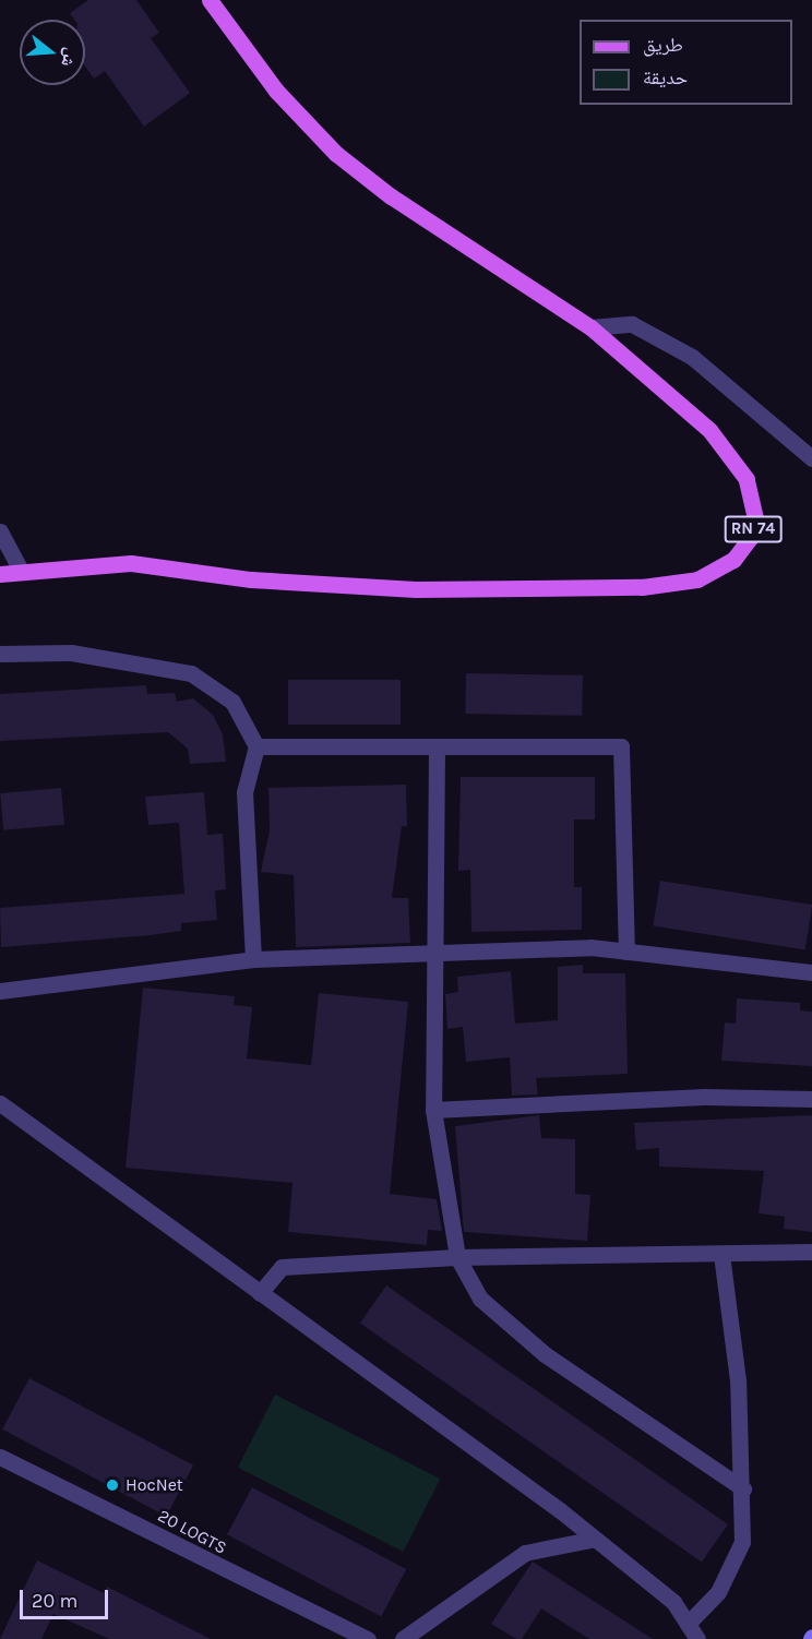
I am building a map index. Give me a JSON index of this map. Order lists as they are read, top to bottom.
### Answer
{
  "streets": {
    "main road": ["RN 74"],
    "street": ["20 LOGTS"]
  },
  "places": ["HocNet"],
  "legend": ["طريق", "حديقة"],
  "scale_bar": "20 m",
  "north": "right"
}
